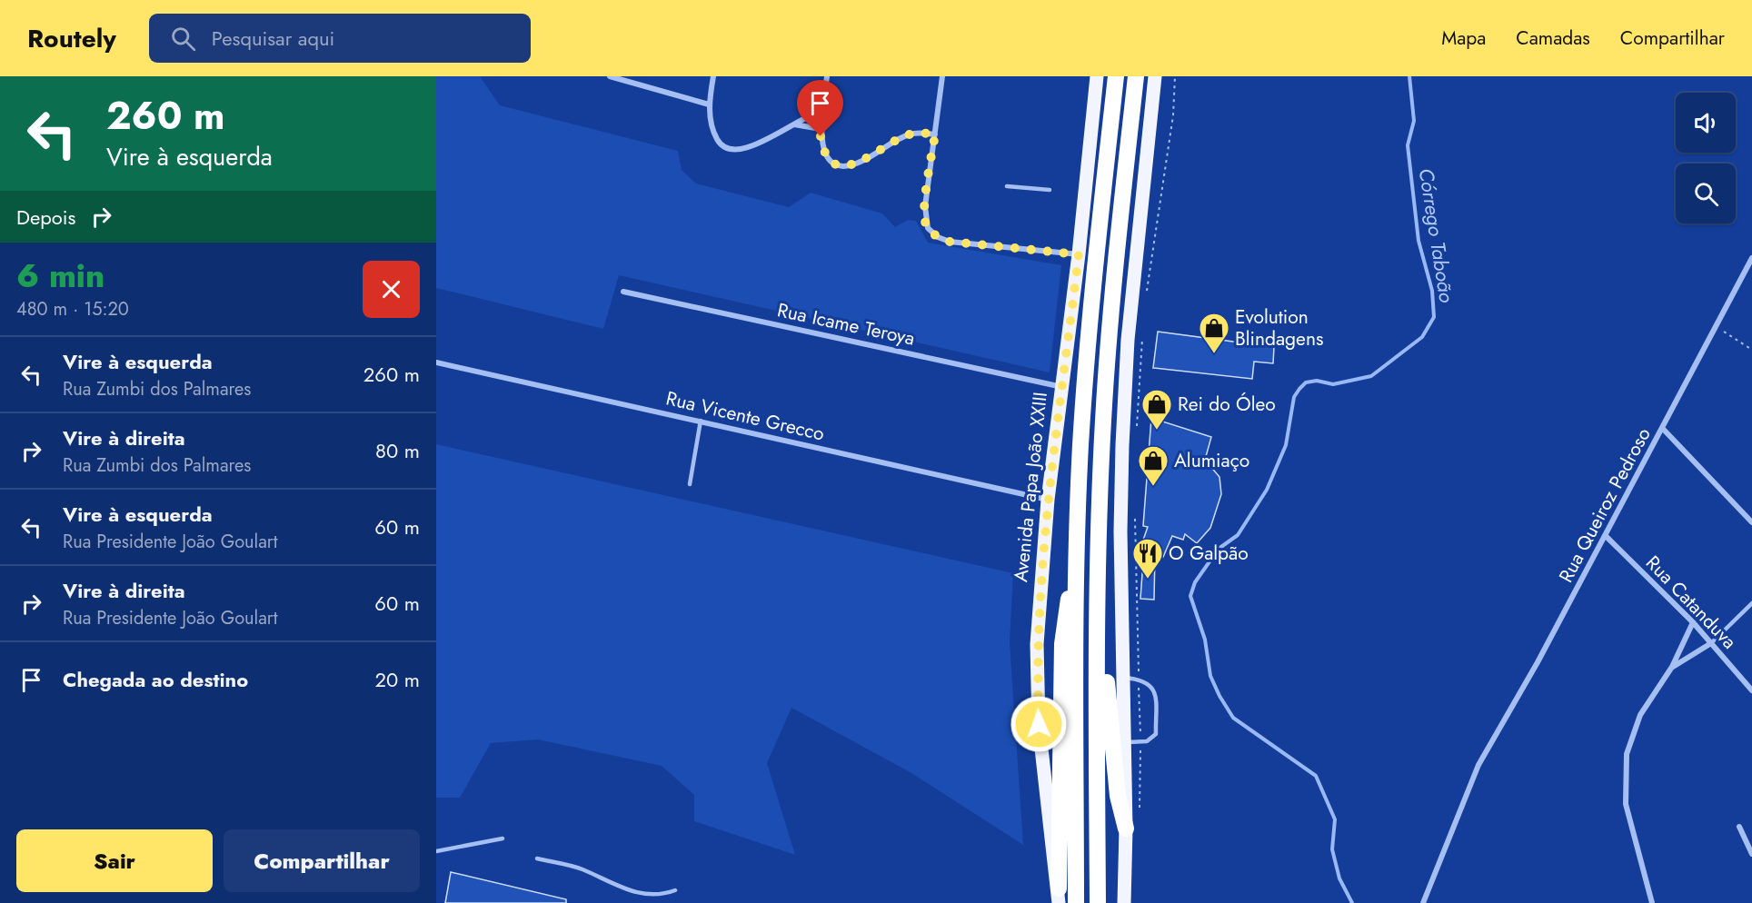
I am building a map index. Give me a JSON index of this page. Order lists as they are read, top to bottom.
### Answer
{
  "streets": {
    "main road": ["Avenida Papa João XXIII"],
    "street": [
      "Rua Icame Teroya",
      "Rua Vicente Grecco",
      "Rua Queiroz Pedroso",
      "Rua Catanduva"
    ]
  },
  "crossings": [
    ["Rua Icame Teroya", "Avenida Papa João XXIII"],
    ["Rua Vicente Grecco", "Avenida Papa João XXIII"],
    ["Rua Queiroz Pedroso", "Rua Catanduva"]
  ],
  "water": ["Córrego Taboão"],
  "places": {
    "shop": ["Evolution Blindagens", "Rei do Óleo", "Alumiaço"],
    "restaurant": ["O Galpão"]
  },
  "page": {
    "header": "Routely",
    "search": "Pesquisar aqui",
    "nav": ["Mapa", "Camadas", "Compartilhar"],
    "turn": ["260 m", "Vire à esquerda"],
    "then": "Depois",
    "heading": ["6 min", "480 m · 15:20"],
    "list": [
      {
        "name": "Vire à esquerda",
        "note": "Rua Zumbi dos Palmares",
        "value": "260 m"
      },
      {
        "name": "Vire à direita",
        "note": "Rua Zumbi dos Palmares",
        "value": "80 m"
      },
      {
        "name": "Vire à esquerda",
        "note": "Rua Presidente João Goulart",
        "value": "60 m"
      },
      {
        "name": "Vire à direita",
        "note": "Rua Presidente João Goulart",
        "value": "60 m"
      },
      {
        "name": "Chegada ao destino",
        "value": "20 m"
      }
    ],
    "buttons": ["Sair", "Compartilhar"]
  }
}
